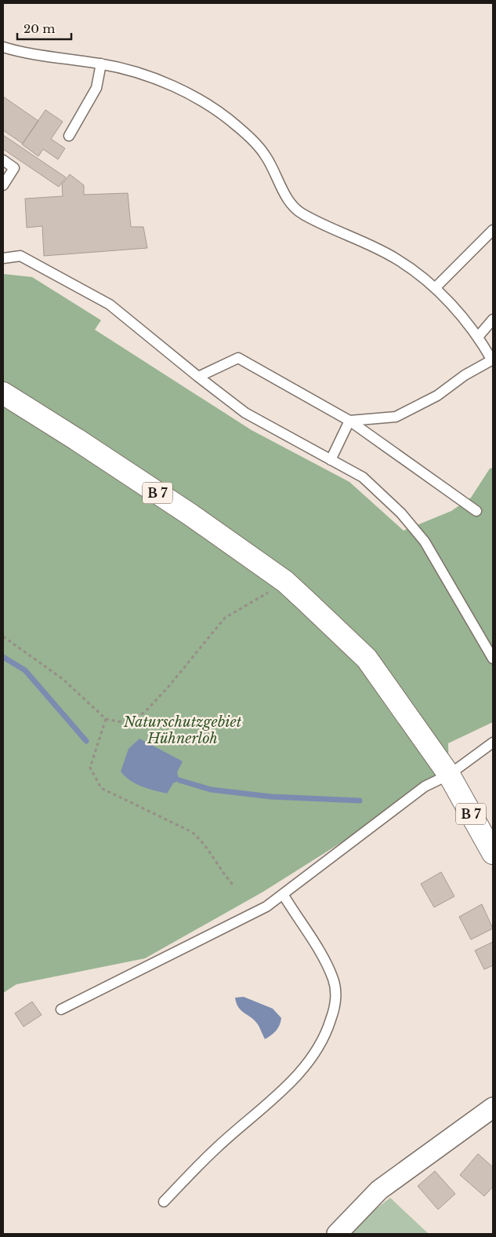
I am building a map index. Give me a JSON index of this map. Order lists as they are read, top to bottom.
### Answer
{
  "streets": {
    "main road": ["B 7"]
  },
  "parks": ["Naturschutzgebiet Hühnerloh"],
  "scale_bar": "20 m"
}
